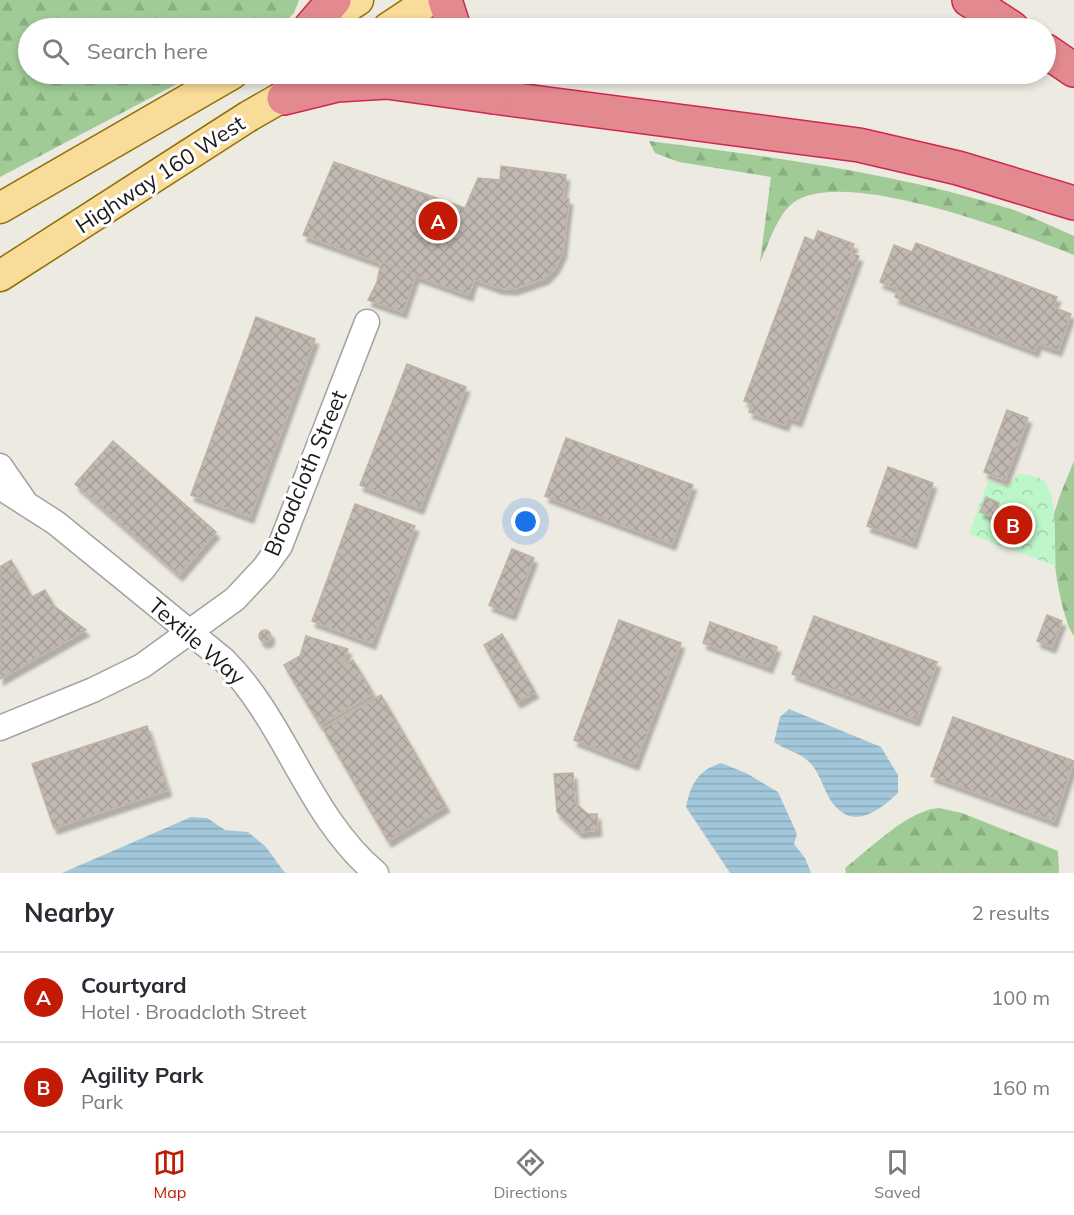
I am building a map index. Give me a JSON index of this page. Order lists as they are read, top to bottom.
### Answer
{
  "streets": {
    "main road": ["Highway 160 West"],
    "street": ["Broadcloth Street", "Textile Way"]
  },
  "crossings": [
    ["Broadcloth Street", "Textile Way"]
  ],
  "page": {
    "search": "Search here",
    "pins": ["A", "B"],
    "heading": ["Nearby", "2 results"],
    "list": [
      {
        "mark": "A",
        "name": "Courtyard",
        "note": "Hotel · Broadcloth Street",
        "value": "100 m"
      },
      {
        "mark": "B",
        "name": "Agility Park",
        "note": "Park",
        "value": "160 m"
      }
    ],
    "nav": ["Map", "Directions", "Saved"]
  }
}
